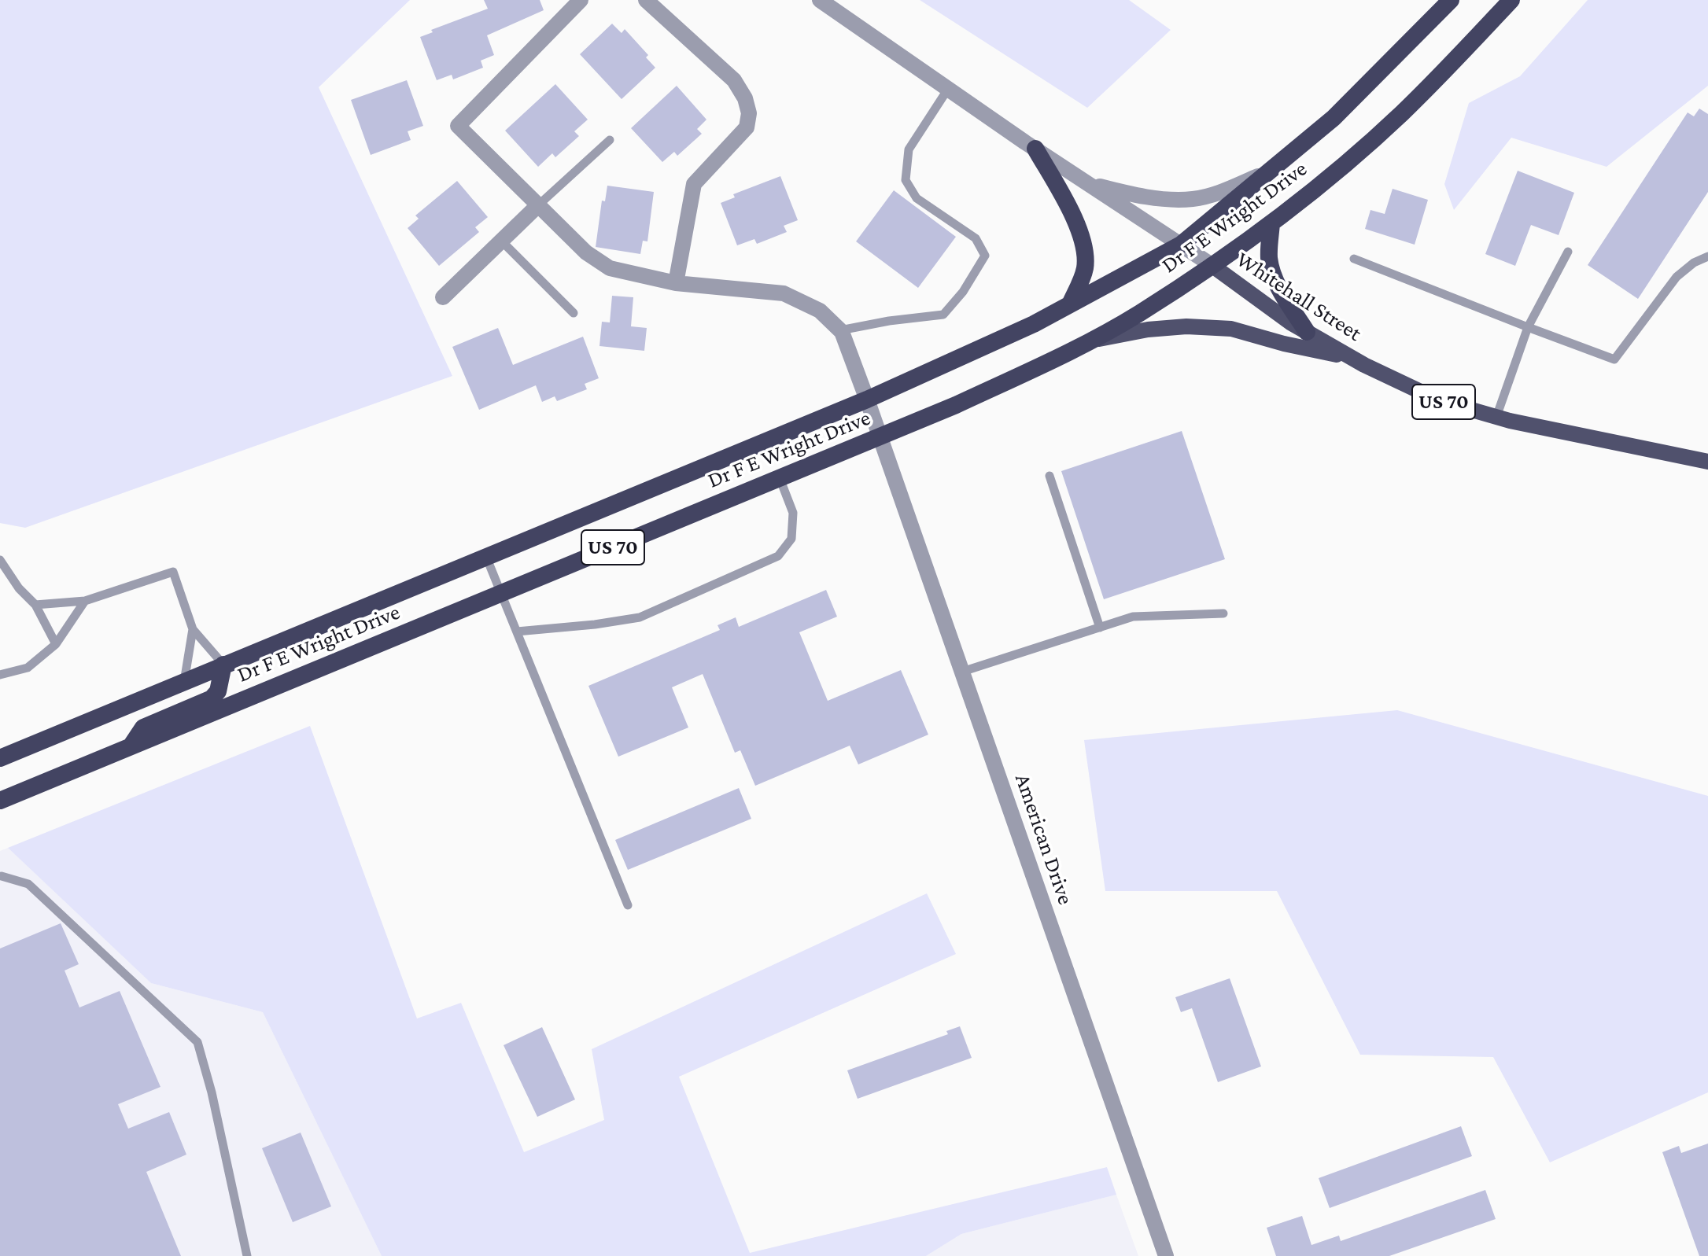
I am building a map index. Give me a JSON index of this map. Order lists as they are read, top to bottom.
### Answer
{
  "streets": {
    "highway": ["Dr F E Wright Drive", "US 70"],
    "main road": ["Whitehall Street"],
    "street": ["American Drive"]
  },
  "crossings": [
    ["Dr F E Wright Drive", "Whitehall Street"],
    ["Dr F E Wright Drive", "American Drive"],
    ["Whitehall Street", "US 70"],
    ["US 70", "American Drive"]
  ]
}
